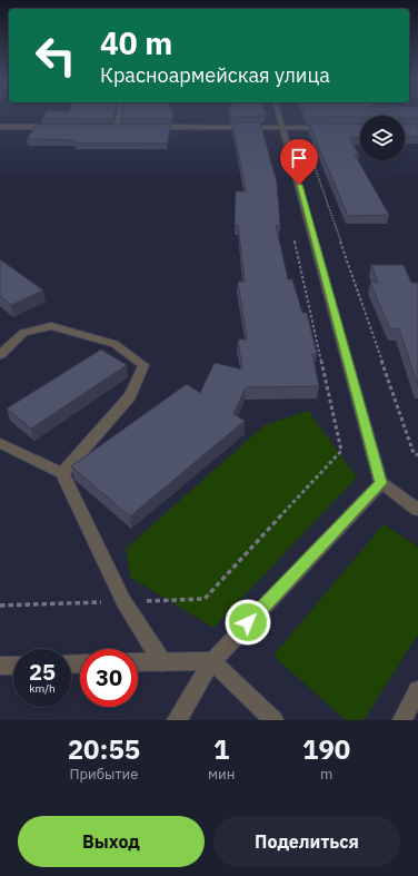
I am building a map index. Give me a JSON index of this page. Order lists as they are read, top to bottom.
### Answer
{
  "page": {
    "turn": ["40 m", "Красноармейская улица"],
    "speed": "25 km/h",
    "limit": "30",
    "eta": [
      "20:55",
      "Прибытие",
      "1",
      "мин",
      "190",
      "m"
    ],
    "buttons": ["Выход", "Поделиться"]
  }
}
